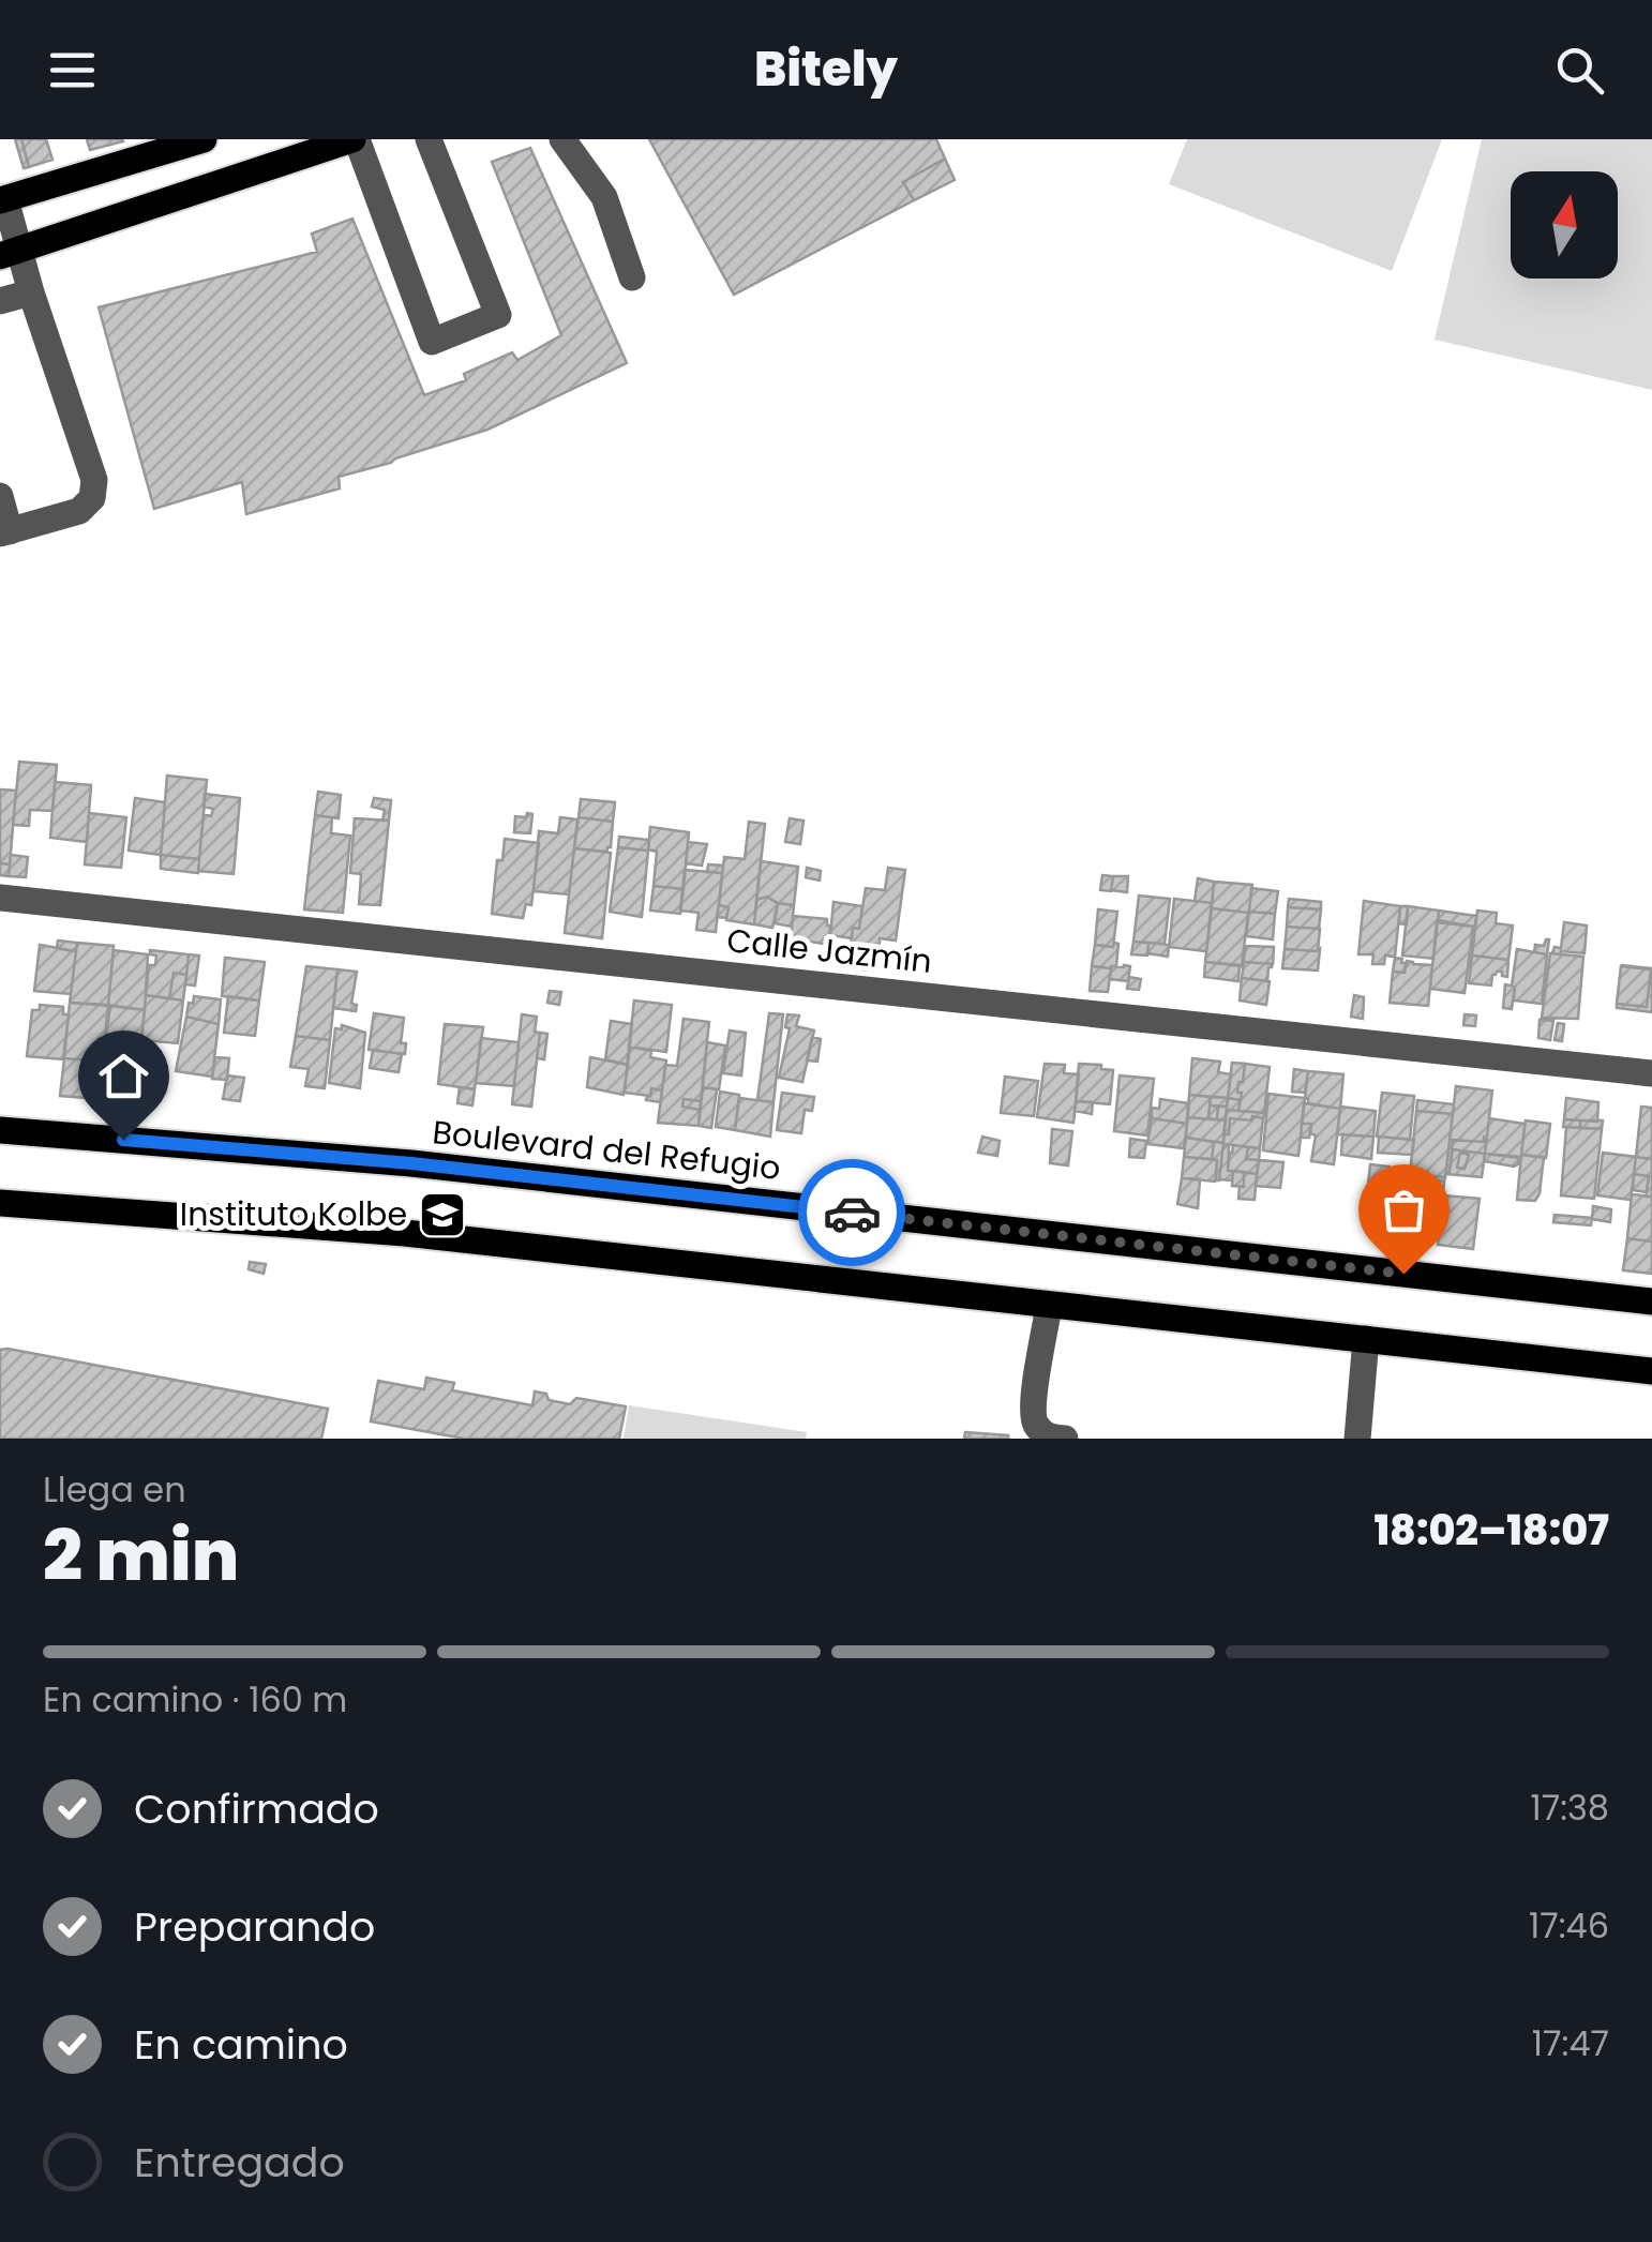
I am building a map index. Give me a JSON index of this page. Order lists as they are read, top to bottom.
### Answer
{
  "streets": {
    "main road": ["Boulevard del Refugio"],
    "street": ["Calle Jazmín"]
  },
  "places": {
    "school or university": ["Instituto Kolbe"]
  },
  "north": "top",
  "page": {
    "header": "Bitely",
    "heading": ["2 min", "Llega en", "18:02–18:07"],
    "bar": "En camino · 160 m",
    "list": [
      ["Confirmado", "17:38"],
      ["Preparando", "17:46"],
      ["En camino", "17:47"],
      "Entregado"
    ]
  }
}
